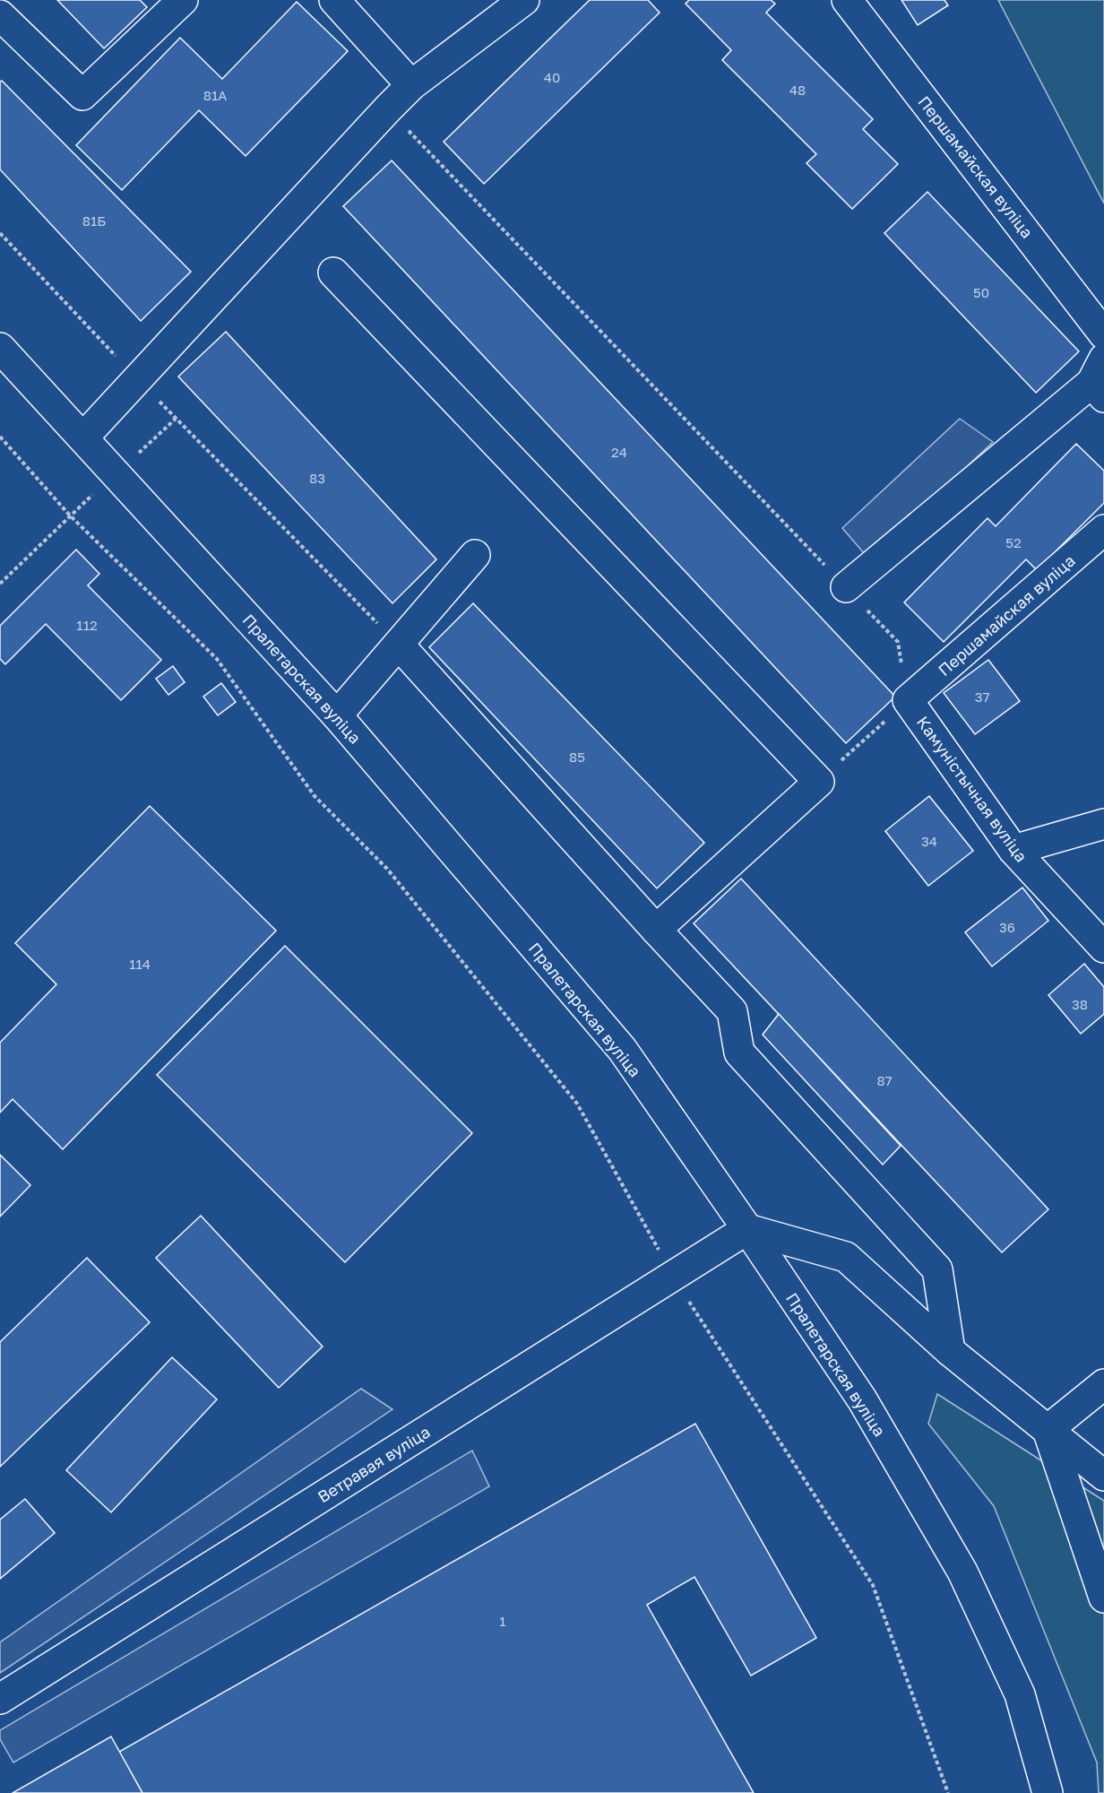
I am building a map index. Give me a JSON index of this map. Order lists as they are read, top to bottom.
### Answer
{
  "streets": {
    "street": [
      "Першамайская вуліца",
      "Пралетарская вуліца",
      "Камуністычная вуліца",
      "Ветравая вуліца"
    ]
  },
  "crossings": [
    ["Першамайская вуліца", "Камуністычная вуліца"],
    ["Пралетарская вуліца", "Ветравая вуліца"]
  ],
  "house_numbers": [
    "40",
    "48",
    "81А",
    "81Б",
    "50",
    "24",
    "83",
    "52",
    "112",
    "37",
    "85",
    "34",
    "36",
    "114",
    "38",
    "87",
    "1"
  ]
}
